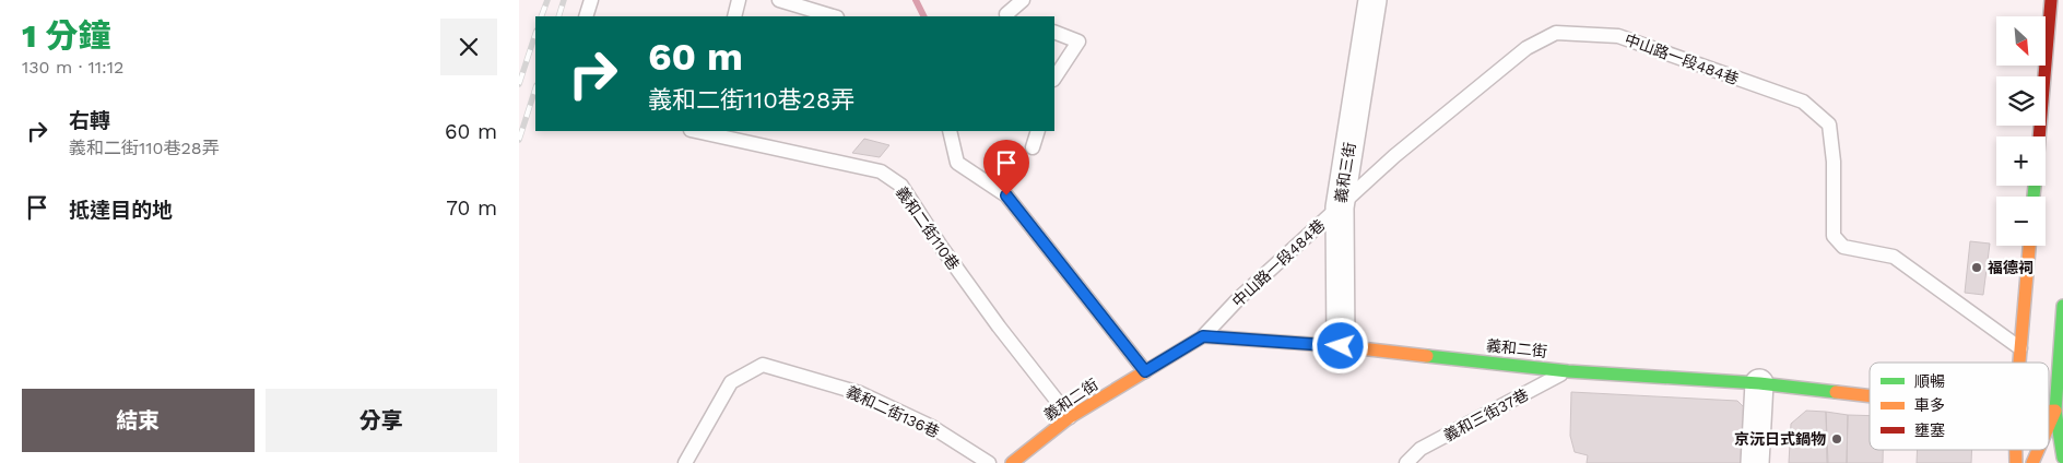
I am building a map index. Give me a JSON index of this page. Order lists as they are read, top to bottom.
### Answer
{
  "streets": {
    "street": ["義和三街", "義和二街"],
    "lane": [
      "中山路一段484巷",
      "義和二街110巷",
      "義和二街136巷",
      "義和三街37巷"
    ]
  },
  "crossings": [
    ["中山路一段484巷", "義和三街"],
    ["中山路一段484巷", "義和二街"],
    ["義和三街", "義和二街"],
    ["義和二街110巷", "義和二街"],
    ["義和二街", "義和三街37巷"]
  ],
  "places": ["福德祠", "京沅日式鍋物"],
  "legend": ["順暢", "車多", "壅塞"],
  "north": "bottom right",
  "page": {
    "heading": ["1 分鐘", "130 m · 11:12"],
    "map_buttons": ["+", "−"],
    "turn": ["60 m", "義和二街110巷28弄"],
    "list": [
      {
        "name": "右轉",
        "note": "義和二街110巷28弄",
        "value": "60 m"
      },
      {
        "name": "抵達目的地",
        "value": "70 m"
      }
    ],
    "buttons": ["結束", "分享"]
  }
}
